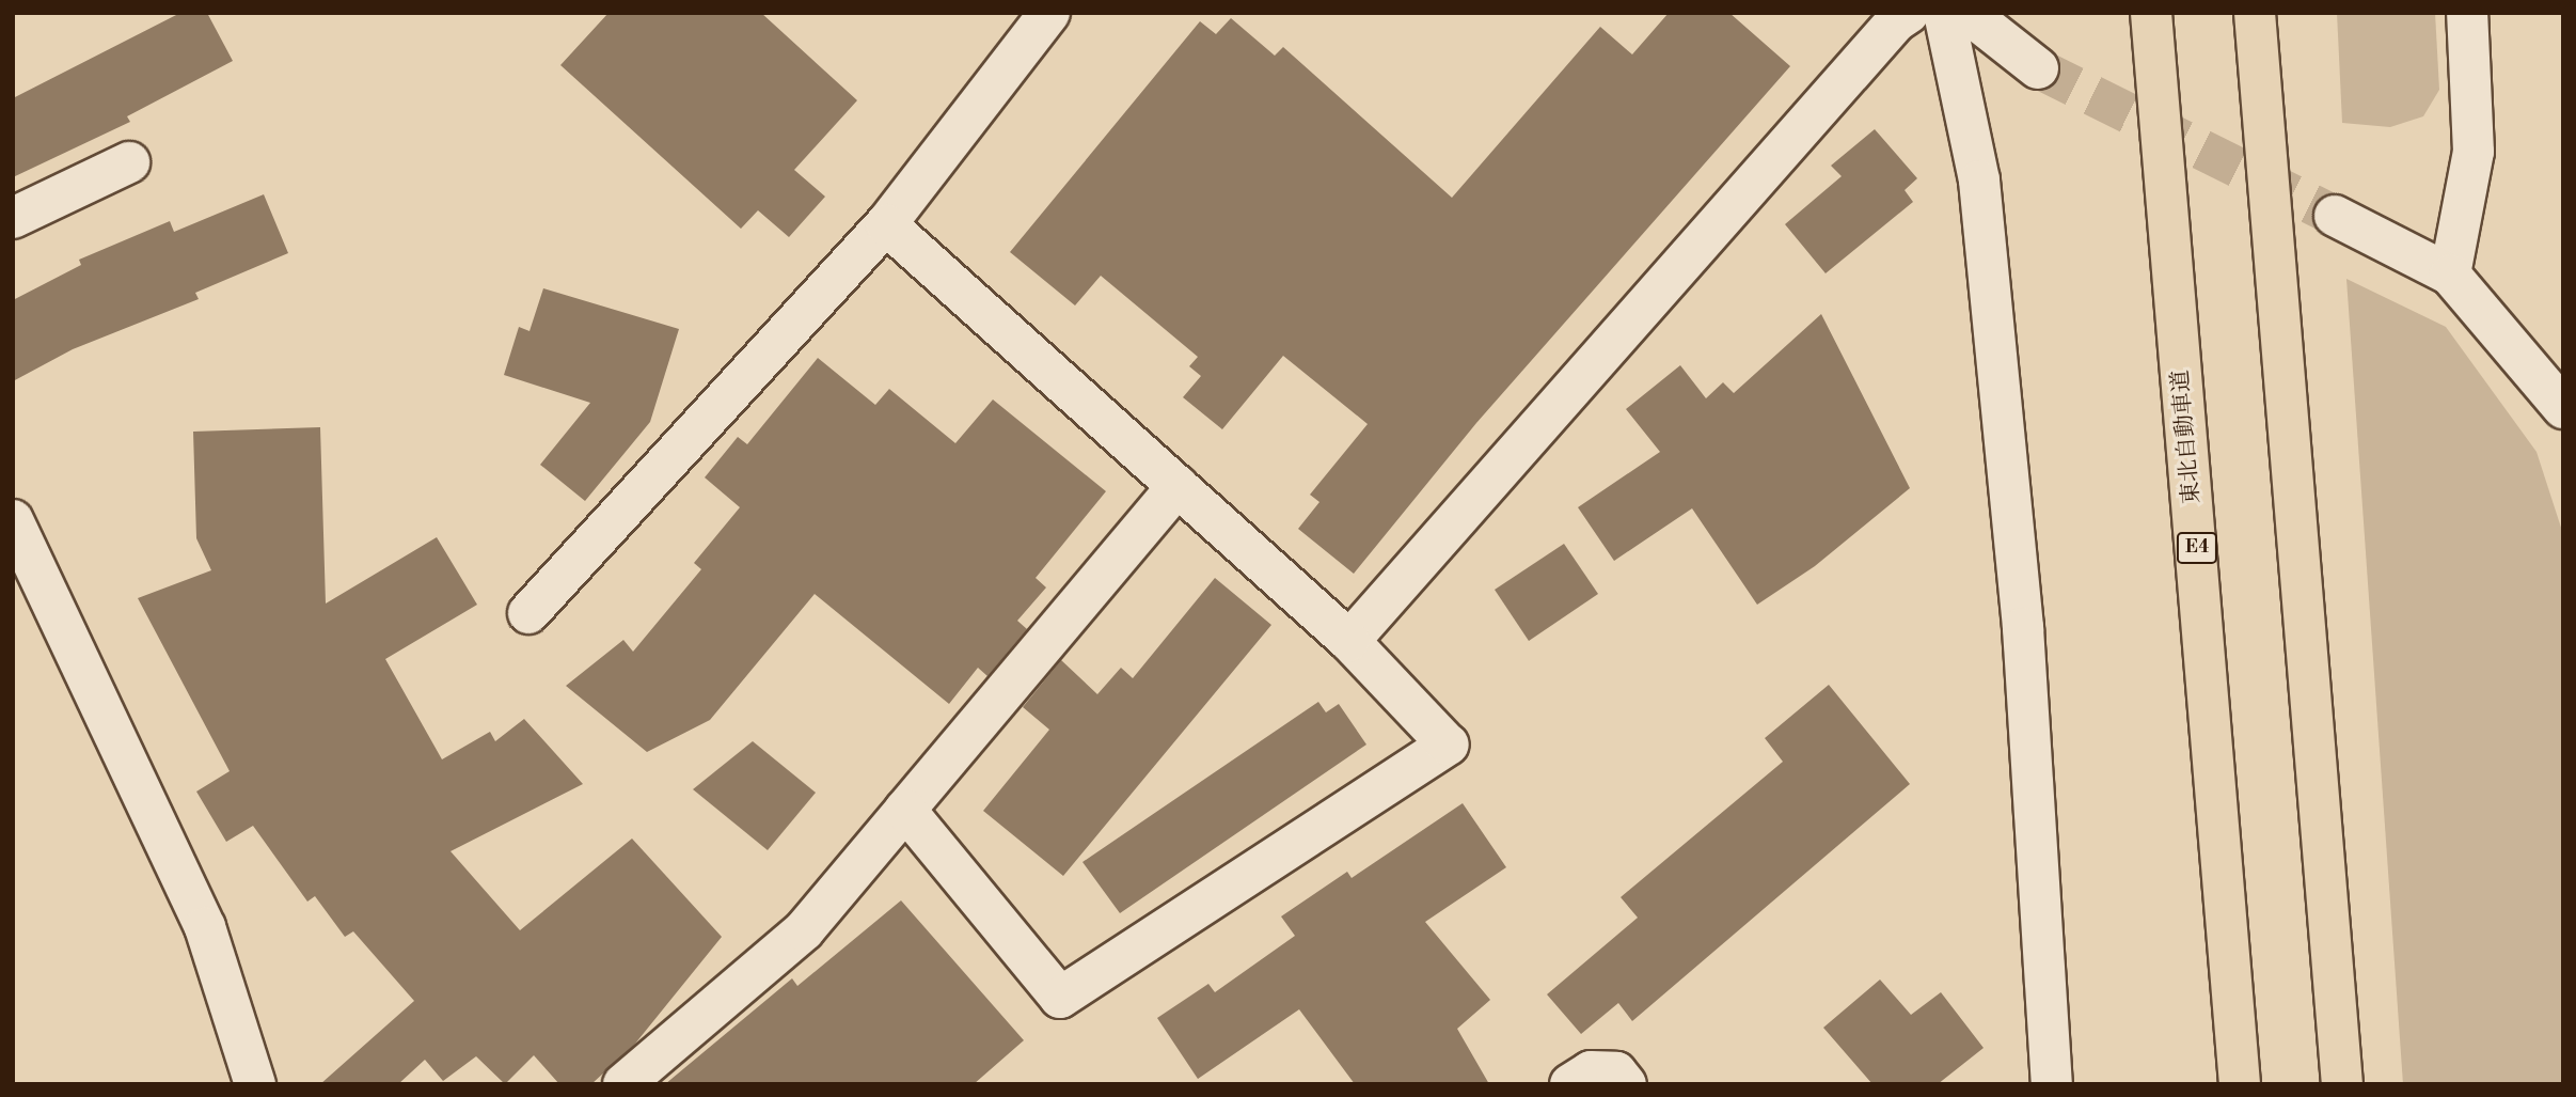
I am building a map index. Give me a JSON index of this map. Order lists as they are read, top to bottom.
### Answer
{
  "streets": {
    "highway": ["東北自動車道", "E4"]
  }
}
